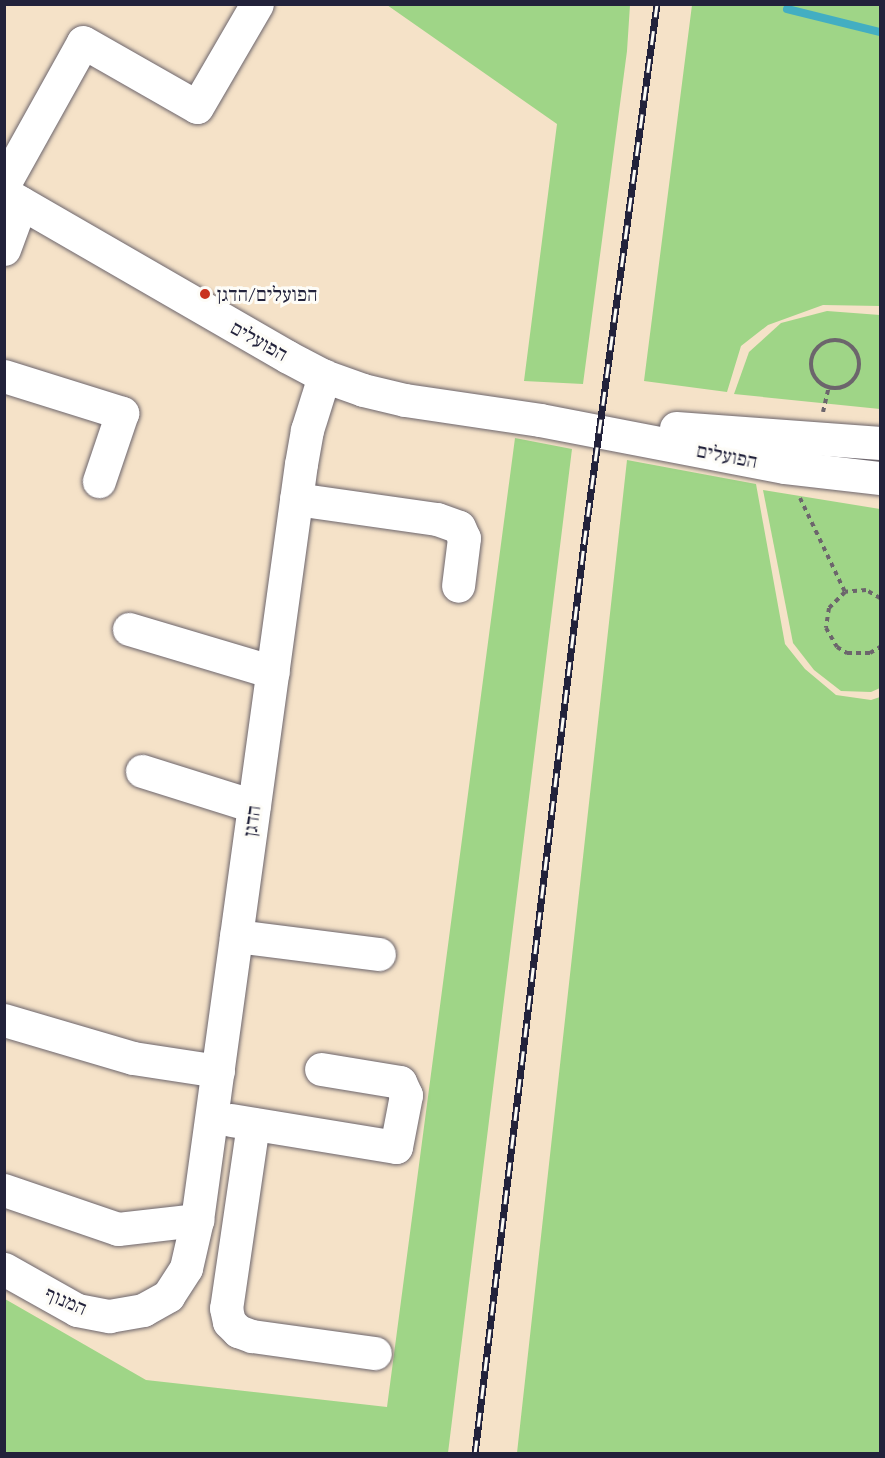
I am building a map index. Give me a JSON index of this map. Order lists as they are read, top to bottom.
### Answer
{
  "streets": {
    "street": ["הפועלים", "הדגן", "המנוף"]
  },
  "crossings": [
    ["הפועלים", "הדגן"],
    ["הדגן", "המנוף"]
  ],
  "places": ["הפועלים/הדגן"]
}
